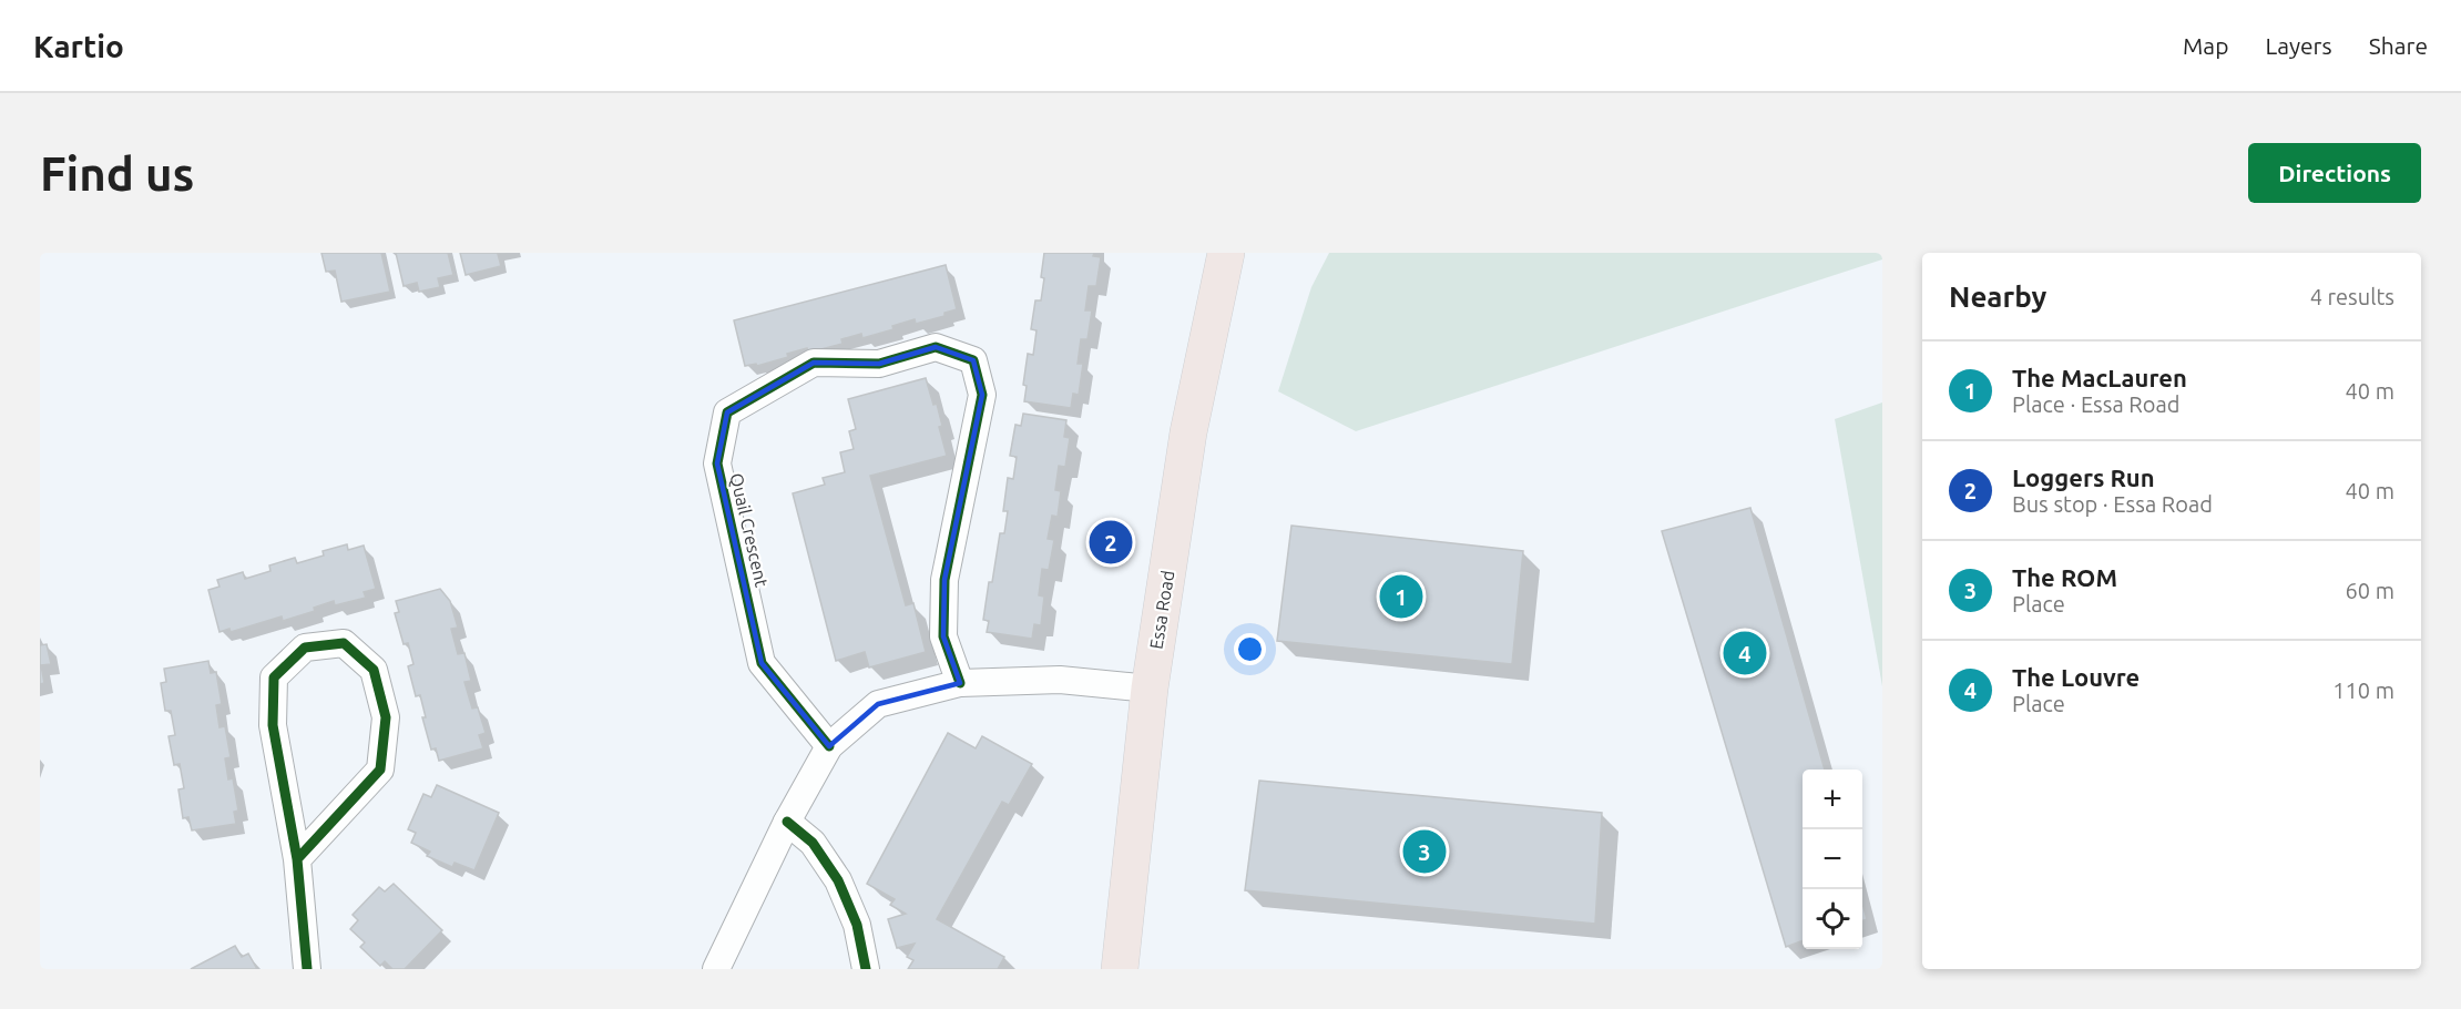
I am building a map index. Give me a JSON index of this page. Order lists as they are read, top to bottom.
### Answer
{
  "streets": {
    "main road": ["Essa Road"],
    "street": ["Quail Crescent"]
  },
  "page": {
    "header": "Kartio",
    "nav": ["Map", "Layers", "Share"],
    "buttons": "Directions",
    "title": "Find us",
    "heading": ["Nearby", "4 results"],
    "list": [
      {
        "mark": "1",
        "name": "The MacLauren",
        "note": "Place · Essa Road",
        "value": "40 m"
      },
      {
        "mark": "2",
        "name": "Loggers Run",
        "note": "Bus stop · Essa Road",
        "value": "40 m"
      },
      {
        "mark": "3",
        "name": "The ROM",
        "note": "Place",
        "value": "60 m"
      },
      {
        "mark": "4",
        "name": "The Louvre",
        "note": "Place",
        "value": "110 m"
      }
    ],
    "pins": [
      "2",
      "1",
      "4",
      "3"
    ],
    "map_buttons": ["+", "−"]
  }
}
